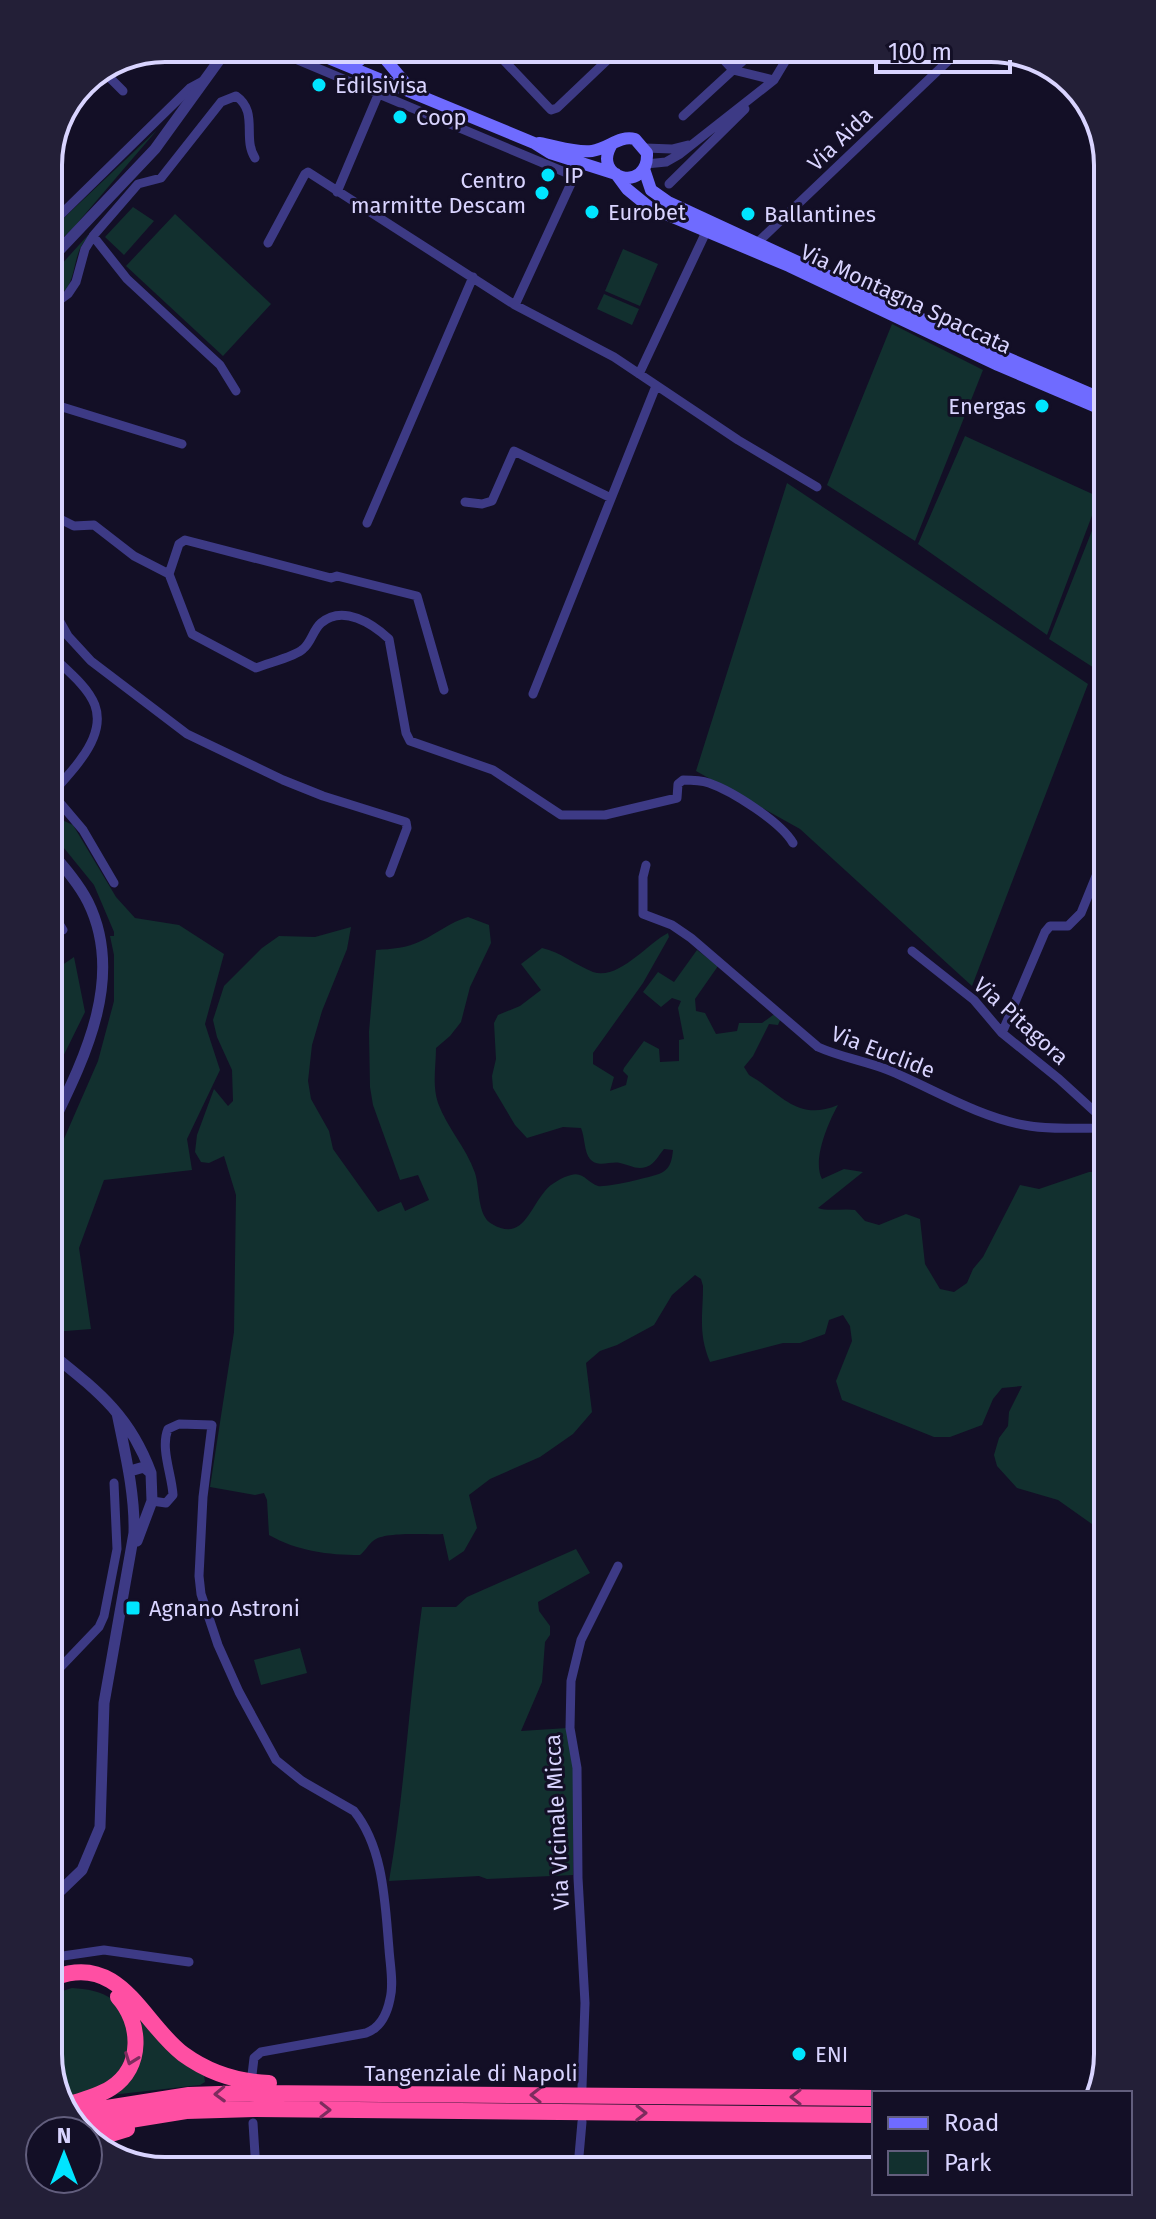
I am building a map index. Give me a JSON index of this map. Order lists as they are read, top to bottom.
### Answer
{
  "streets": {
    "highway": ["Tangenziale di Napoli"],
    "main road": ["Via Montagna Spaccata"],
    "street": [
      "Via Aida",
      "Via Pitagora",
      "Via Euclide",
      "Via Vicinale Micca"
    ]
  },
  "crossings": [
    ["Via Aida", "Via Montagna Spaccata"]
  ],
  "places": {
    "other": [
      "Edilsivisa",
      "Coop",
      "IP",
      "Centro marmitte Descam",
      "Eurobet",
      "Ballantines",
      "Energas",
      "ENI"
    ],
    "transit": ["Agnano Astroni"]
  },
  "legend": ["Road", "Park"],
  "scale_bar": "100 m",
  "north": "top"
}
